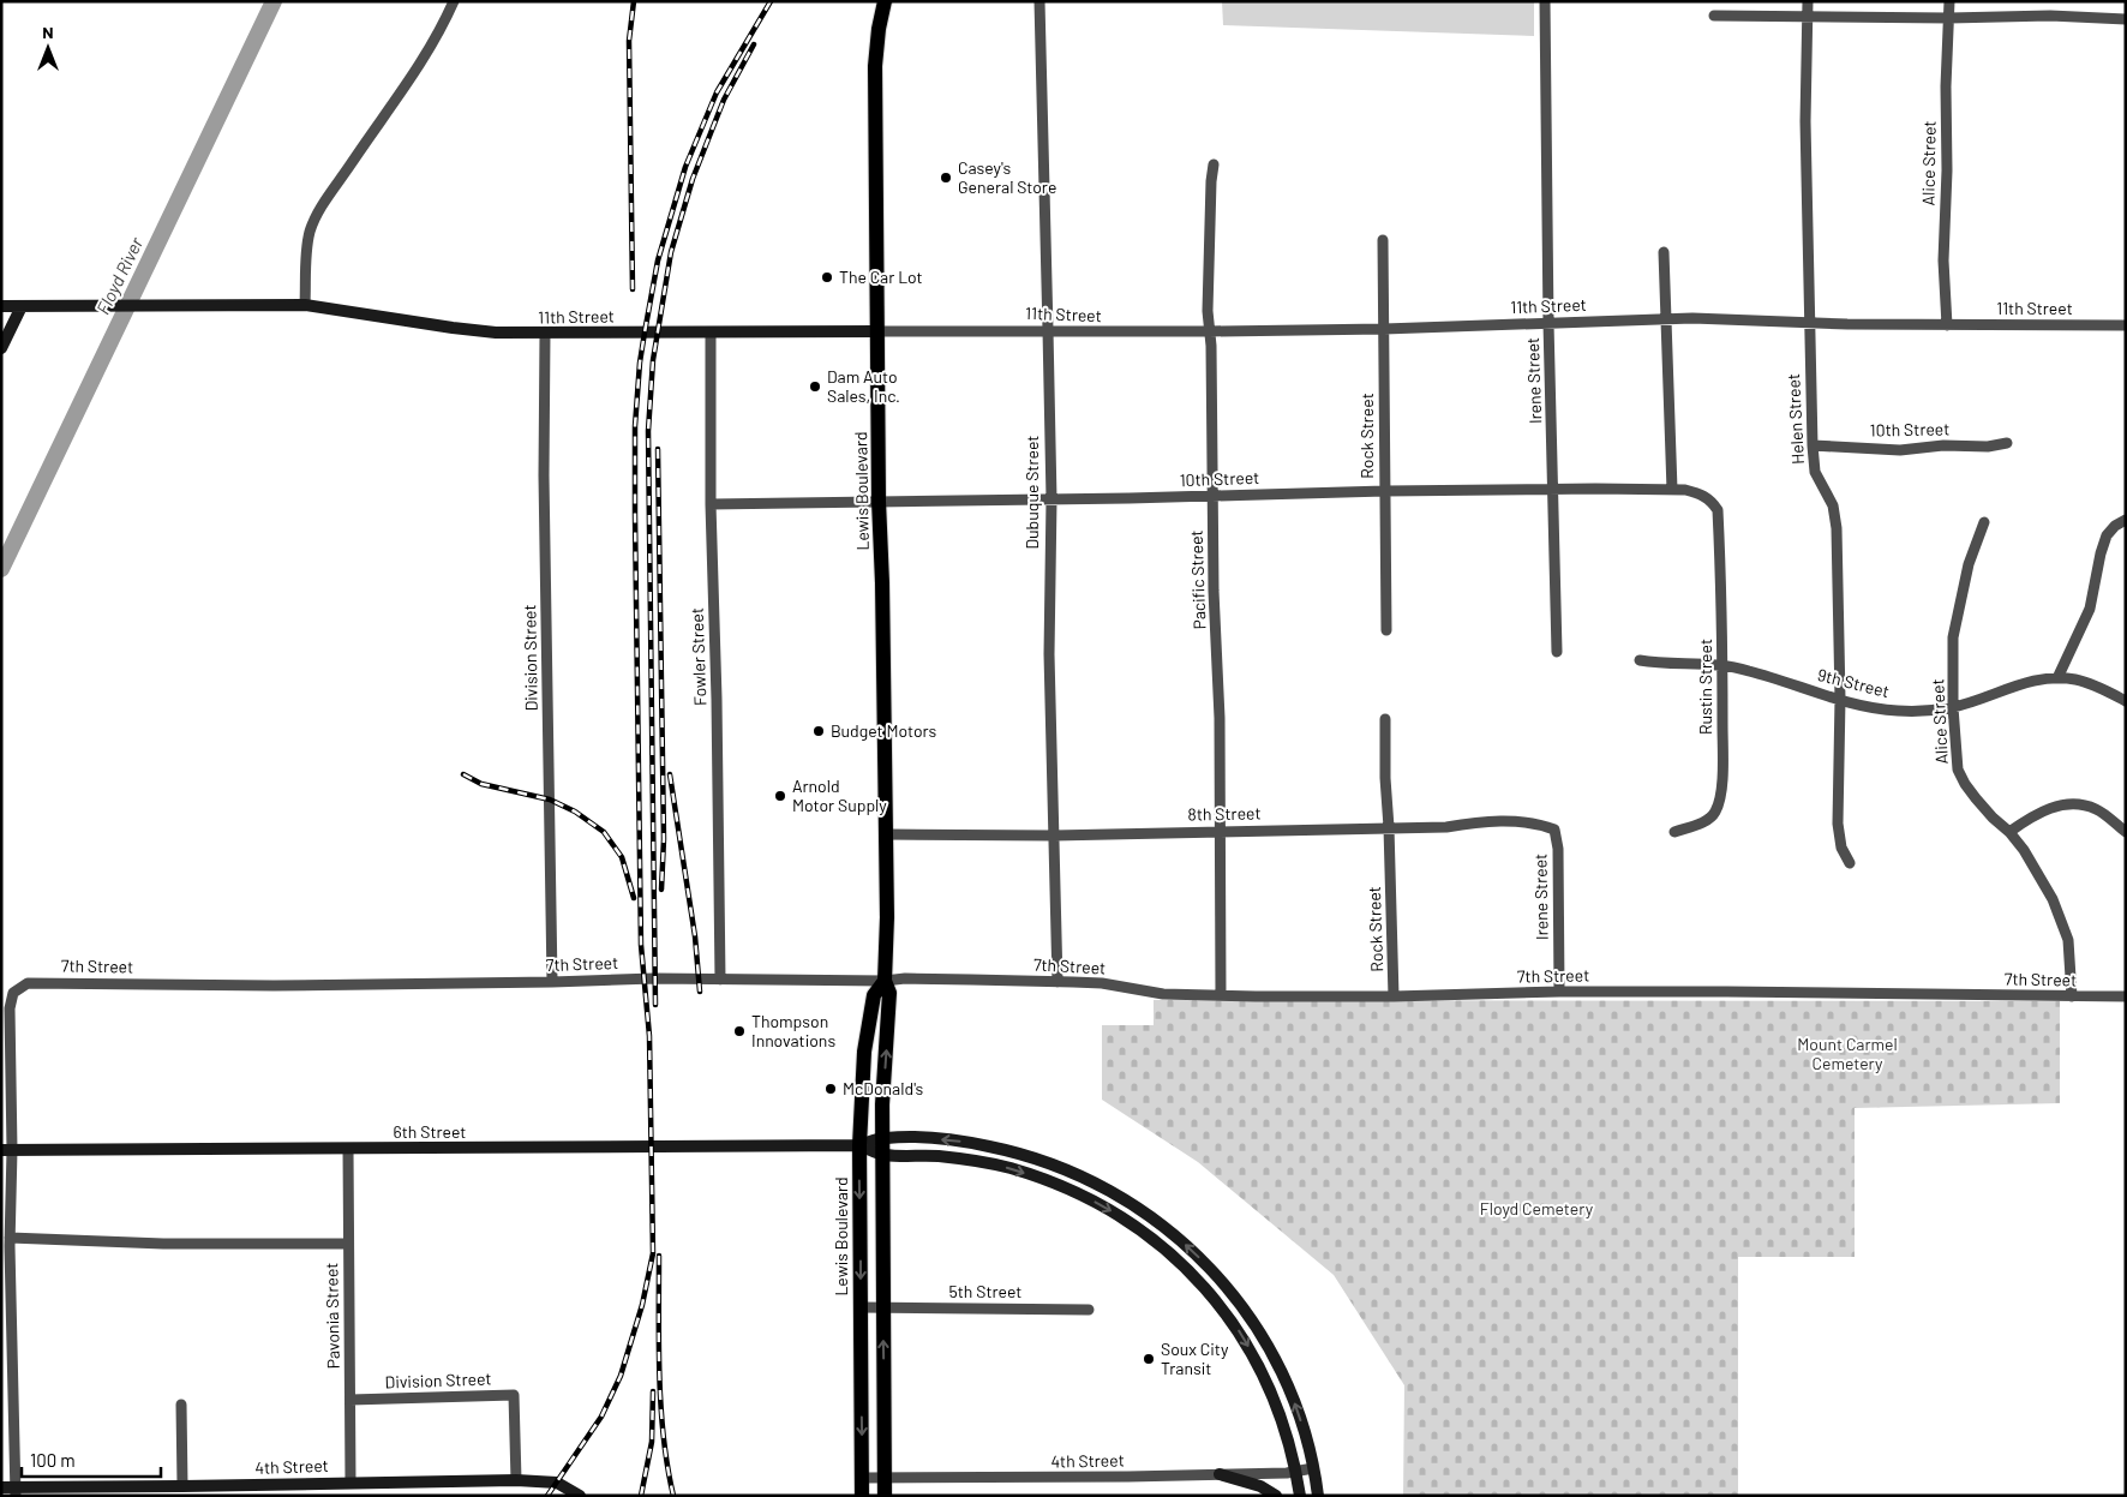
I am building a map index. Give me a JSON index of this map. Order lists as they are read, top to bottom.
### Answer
{
  "streets": {
    "main road": [
      "11th Street",
      "Lewis Boulevard",
      "6th Street",
      "4th Street"
    ],
    "street": [
      "Alice Street",
      "Irene Street",
      "Helen Street",
      "10th Street",
      "Rock Street",
      "Dubuque Street",
      "Pacific Street",
      "Fowler Street",
      "Division Street",
      "9th Street",
      "Rustin Street",
      "8th Street",
      "7th Street",
      "5th Street",
      "Pavonia Street"
    ]
  },
  "crossings": [
    ["Alice Street", "11th Street"],
    ["Alice Street", "9th Street"],
    ["Alice Street", "7th Street"],
    ["11th Street", "Irene Street"],
    ["11th Street", "Helen Street"],
    ["11th Street", "Rock Street"],
    ["11th Street", "Lewis Boulevard"],
    ["11th Street", "Dubuque Street"],
    ["11th Street", "Pacific Street"],
    ["11th Street", "Fowler Street"],
    ["11th Street", "Division Street"],
    ["Irene Street", "10th Street"],
    ["Irene Street", "8th Street"],
    ["Irene Street", "7th Street"],
    ["Helen Street", "10th Street"],
    ["Helen Street", "9th Street"],
    ["10th Street", "Rock Street"],
    ["10th Street", "Lewis Boulevard"],
    ["10th Street", "Dubuque Street"],
    ["10th Street", "Pacific Street"],
    ["10th Street", "Fowler Street"],
    ["10th Street", "Rustin Street"],
    ["Rock Street", "8th Street"],
    ["Rock Street", "7th Street"],
    ["Lewis Boulevard", "8th Street"],
    ["Lewis Boulevard", "7th Street"],
    ["Lewis Boulevard", "6th Street"],
    ["Lewis Boulevard", "5th Street"],
    ["Lewis Boulevard", "4th Street"],
    ["Dubuque Street", "8th Street"],
    ["Dubuque Street", "7th Street"],
    ["Pacific Street", "8th Street"],
    ["Pacific Street", "7th Street"],
    ["Fowler Street", "7th Street"],
    ["Division Street", "7th Street"],
    ["Division Street", "Pavonia Street"],
    ["Division Street", "4th Street"],
    ["9th Street", "Rustin Street"],
    ["7th Street", "6th Street"],
    ["6th Street", "Pavonia Street"],
    ["6th Street", "4th Street"],
    ["Pavonia Street", "4th Street"]
  ],
  "water": ["Floyd River"],
  "parks": ["Mount Carmel Cemetery", "Floyd Cemetery"],
  "places": [
    "Casey's General Store",
    "The Car Lot",
    "Dam Auto Sales, Inc.",
    "Budget Motors",
    "Arnold Motor Supply",
    "Thompson Innovations",
    "McDonald's",
    "Soux City Transit"
  ],
  "scale_bar": "100 m",
  "north": "top"
}
